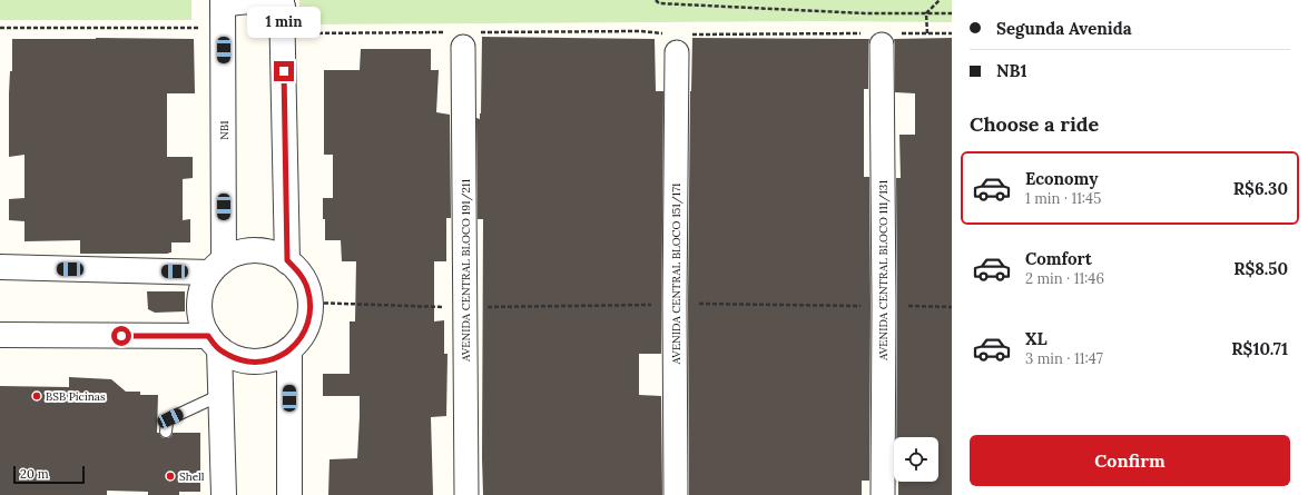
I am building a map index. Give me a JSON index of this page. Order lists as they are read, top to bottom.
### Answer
{
  "streets": {
    "street": [
      "NB1",
      "AVENIDA CENTRAL BLOCO 191/211",
      "AVENIDA CENTRAL BLOCO 111/131",
      "AVENIDA CENTRAL BLOCO 151/171"
    ]
  },
  "places": ["BSB Picinas", "Shell"],
  "scale_bar": "20 m",
  "page": {
    "banner": ["Segunda Avenida", "NB1"],
    "bubble": "1 min",
    "heading": "Choose a ride",
    "list": [
      {
        "name": "Economy",
        "note": "1 min · 11:45",
        "value": "R$6.30"
      },
      {
        "name": "Comfort",
        "note": "2 min · 11:46",
        "value": "R$8.50"
      },
      {
        "name": "XL",
        "note": "3 min · 11:47",
        "value": "R$10.71"
      }
    ],
    "buttons": "Confirm",
    "scale": "20 m"
  }
}
